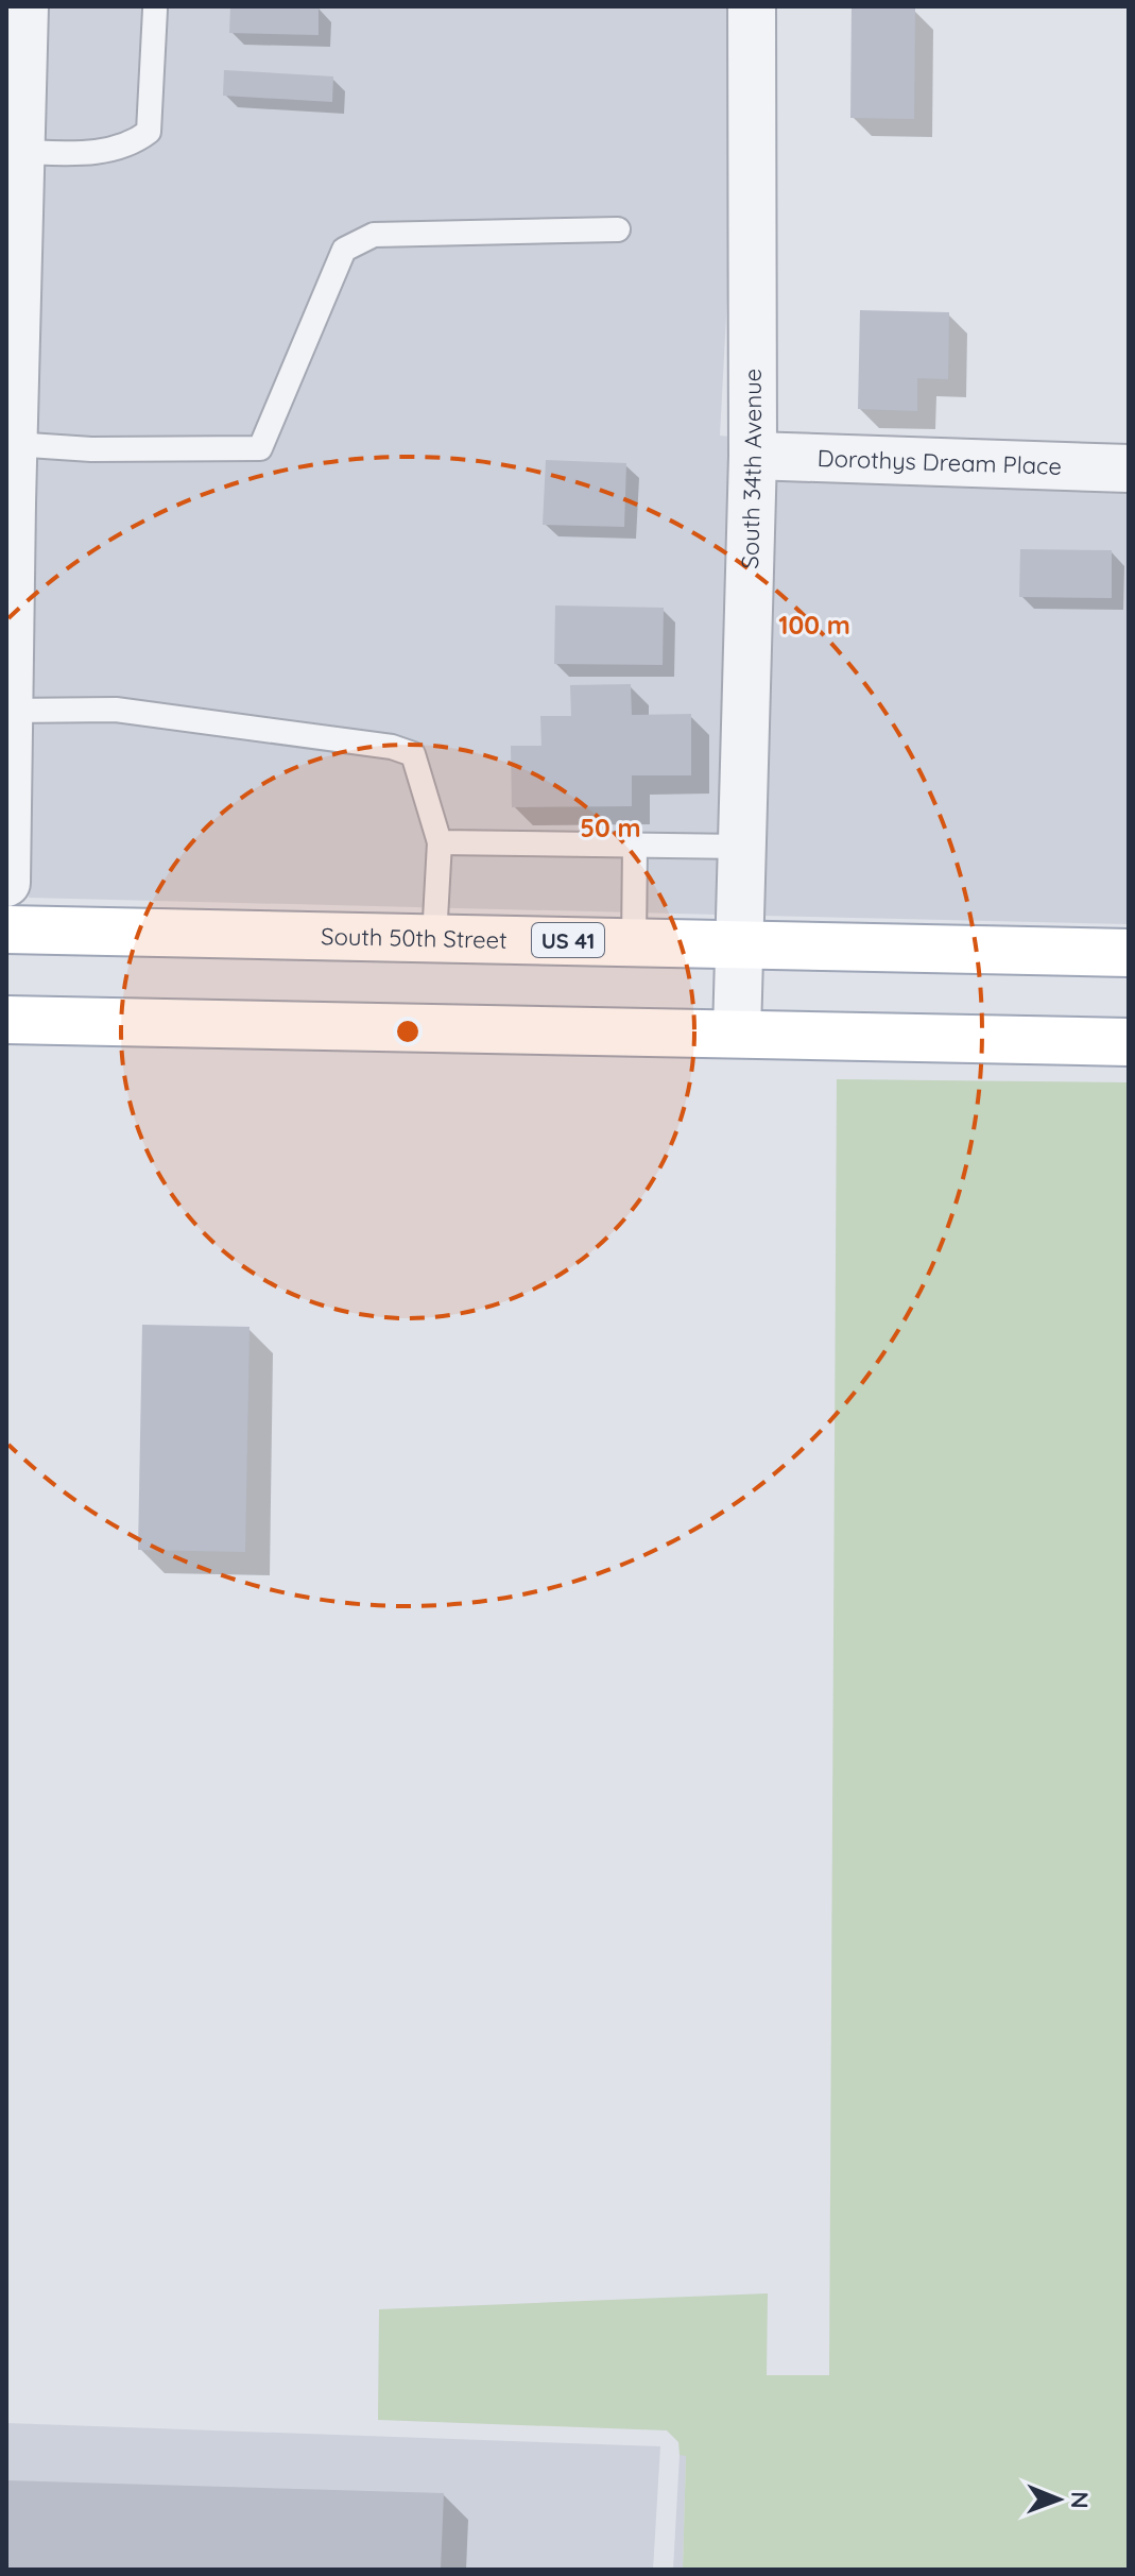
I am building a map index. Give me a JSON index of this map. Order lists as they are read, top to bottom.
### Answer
{
  "streets": {
    "main road": ["South 50th Street", "US 41"],
    "street": ["Dorothys Dream Place", "South 34th Avenue"]
  },
  "crossings": [
    ["Dorothys Dream Place", "South 34th Avenue"],
    ["South 34th Avenue", "South 50th Street"]
  ],
  "north": "right",
  "rings": ["100 m", "50 m"]
}
